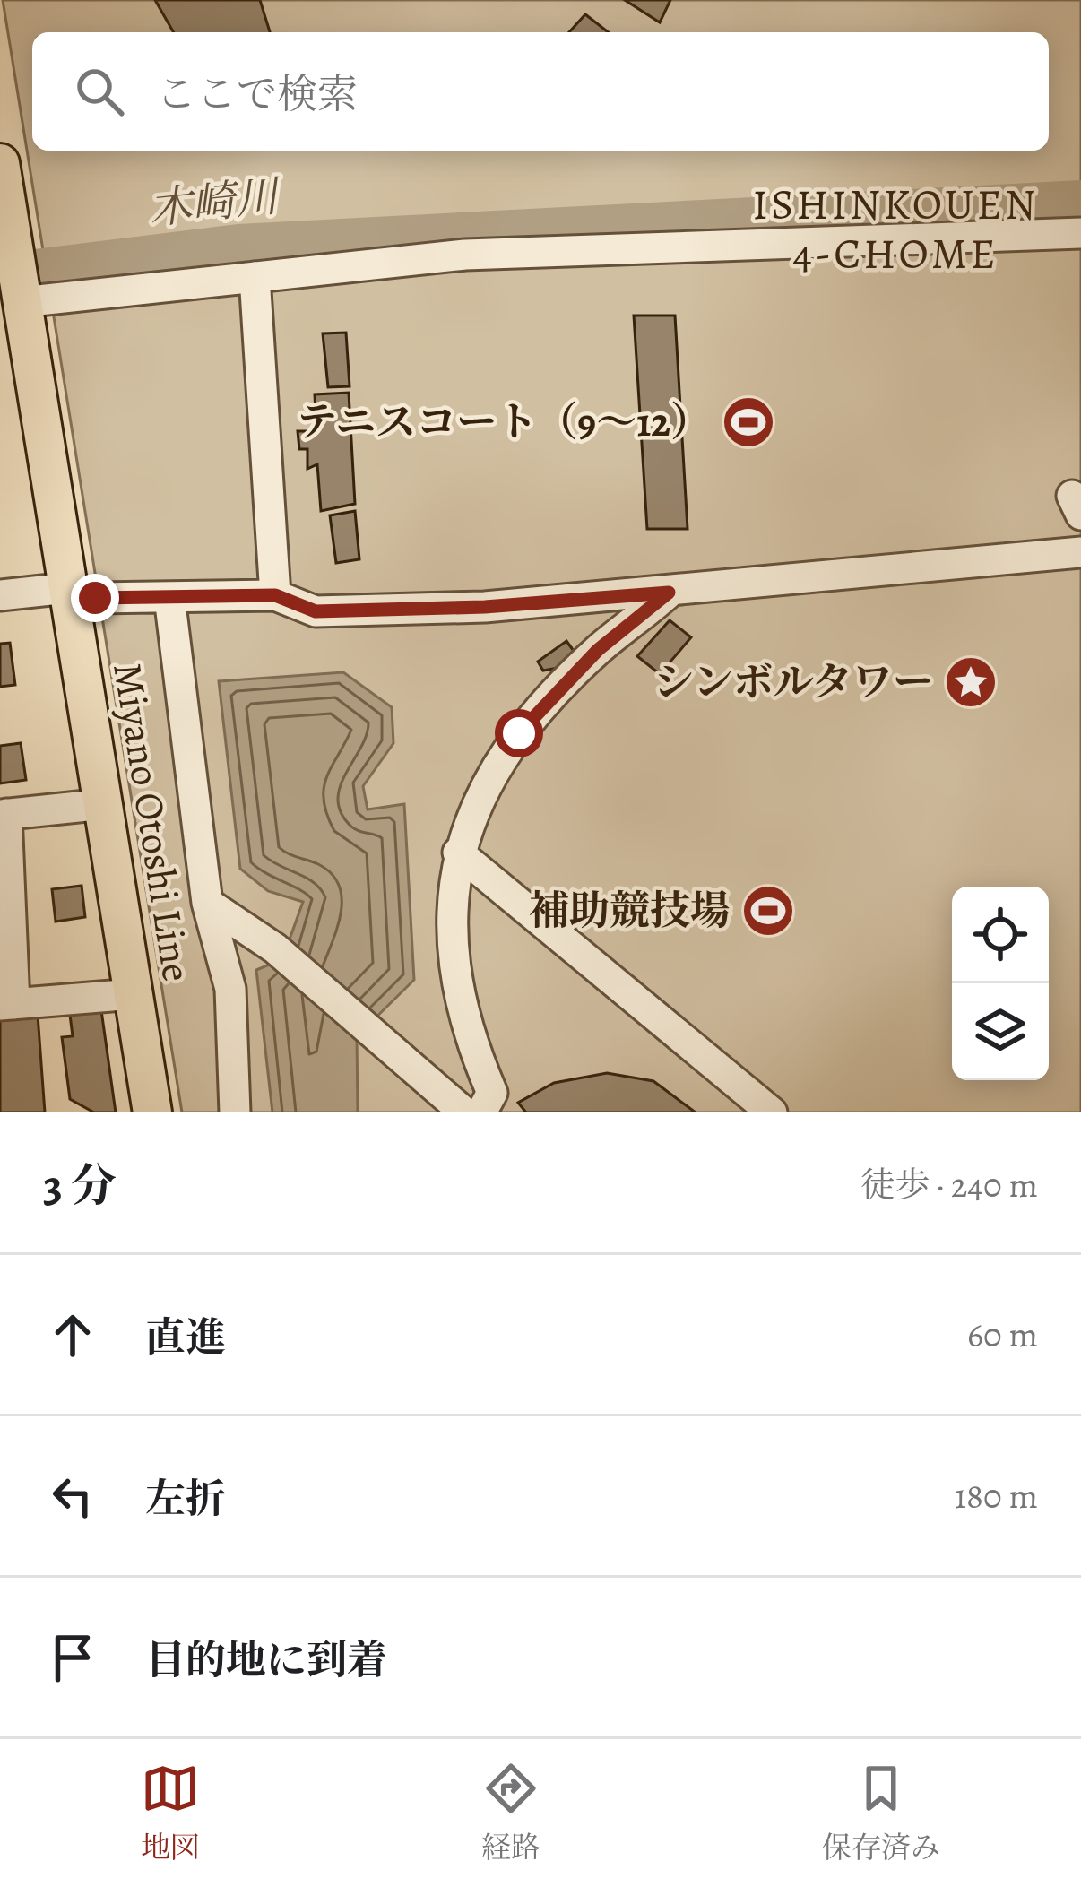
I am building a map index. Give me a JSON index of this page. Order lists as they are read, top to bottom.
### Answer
{
  "streets": {
    "main road": ["Miyano Otoshi Line"]
  },
  "districts": ["ISHINKOUEN 4-CHOME"],
  "water": ["木崎川"],
  "places": {
    "sports": ["テニスコート（9～12）", "補助競技場"],
    "place": ["シンボルタワー"]
  },
  "page": {
    "search": "ここで検索",
    "heading": ["3 分", "徒歩 · 240 m"],
    "list": [
      ["直進", "60 m"],
      ["左折", "180 m"],
      "目的地に到着"
    ],
    "nav": ["地図", "経路", "保存済み"]
  }
}
